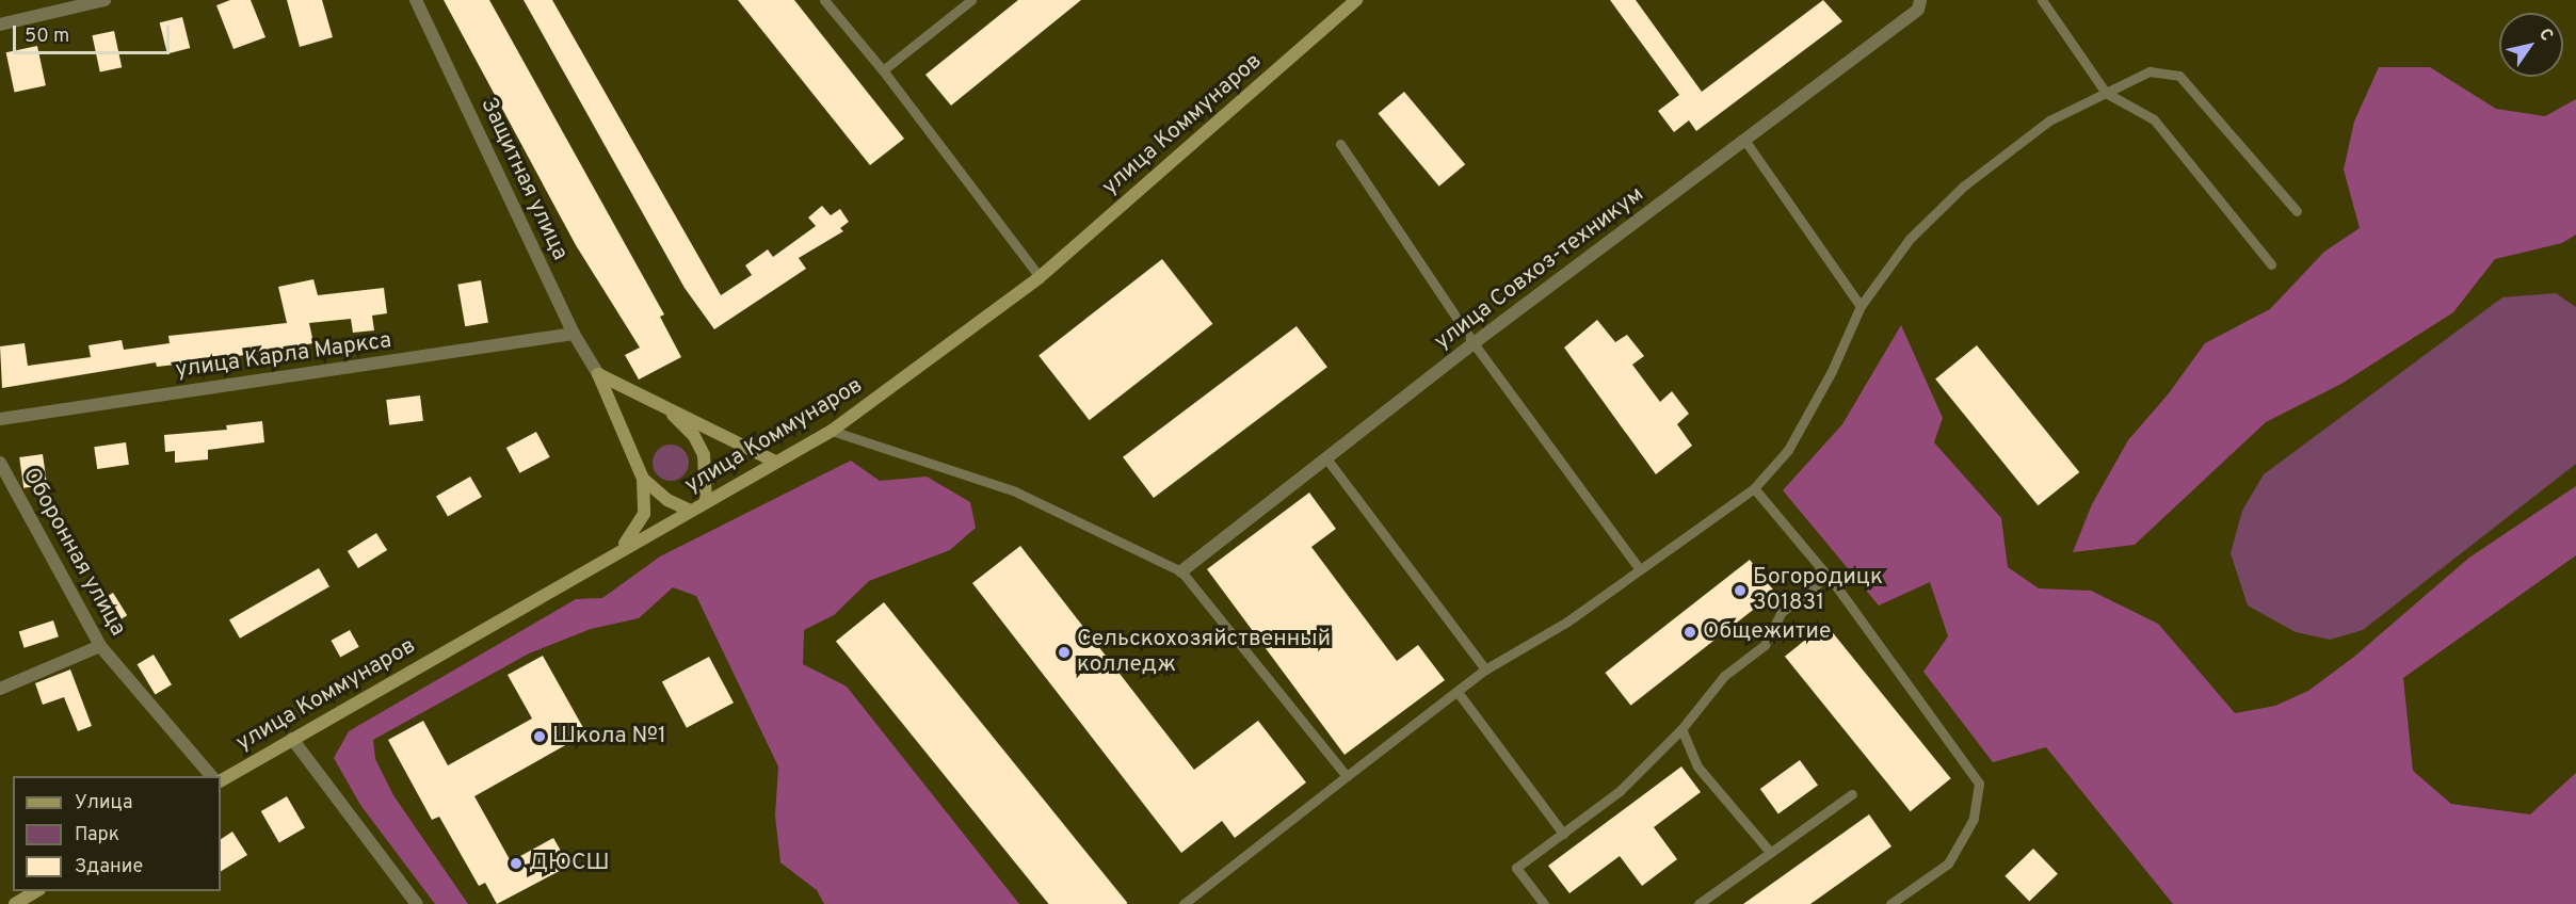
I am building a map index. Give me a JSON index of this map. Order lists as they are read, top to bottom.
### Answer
{
  "streets": {
    "main road": ["улица Коммунаров"],
    "street": [
      "Защитная улица",
      "улица Совхоз-техникум",
      "улица Карла Маркса",
      "Оборонная улица"
    ]
  },
  "crossings": [
    ["Защитная улица", "улица Карла Маркса"]
  ],
  "places": [
    "Богородицк 301831",
    "Общежитие",
    "Сельскохозяйственный колледж",
    "Школа №1",
    "ДЮСШ"
  ],
  "legend": ["Улица", "Парк", "Здание"],
  "scale_bar": "50 m",
  "north": "top right"
}
